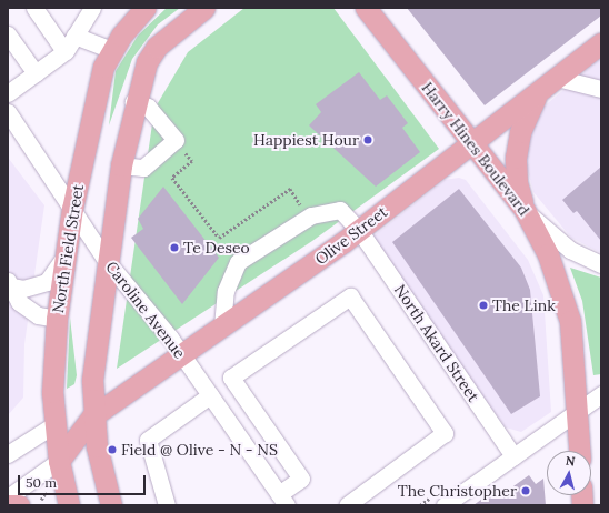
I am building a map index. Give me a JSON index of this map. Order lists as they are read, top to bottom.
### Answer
{
  "streets": {
    "main road": ["Harry Hines Boulevard", "Olive Street", "North Field Street"],
    "street": ["Caroline Avenue", "North Akard Street"]
  },
  "crossings": [
    ["Harry Hines Boulevard", "Olive Street"],
    ["Olive Street", "North Field Street"],
    ["Olive Street", "Caroline Avenue"],
    ["Olive Street", "North Akard Street"],
    ["North Field Street", "Caroline Avenue"]
  ],
  "places": [
    "Happiest Hour",
    "Te Deseo",
    "The Link",
    "Field @ Olive - N - NS",
    "The Christopher"
  ],
  "scale_bar": "50 m",
  "north": "top"
}
